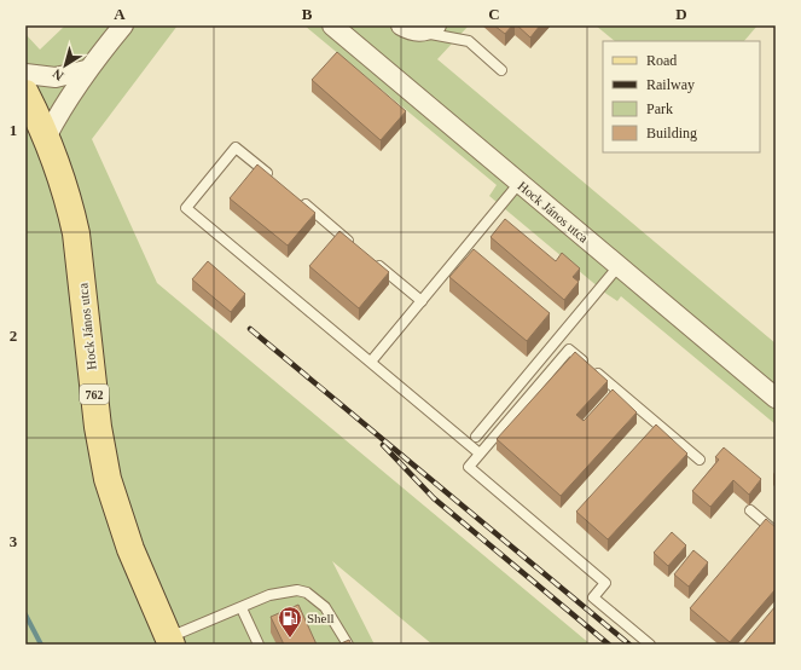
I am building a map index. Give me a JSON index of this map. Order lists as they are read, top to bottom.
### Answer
{
  "streets": {
    "main road": ["Hock János utca", "762"]
  },
  "places": {
    "fuel station": ["Shell"]
  },
  "legend": [
    "Road",
    "Railway",
    "Park",
    "Building"
  ],
  "north": "bottom left",
  "grid": {
    "columns": [
      "A",
      "B",
      "C",
      "D"
    ],
    "rows": ["1", "2", "3"]
  }
}
